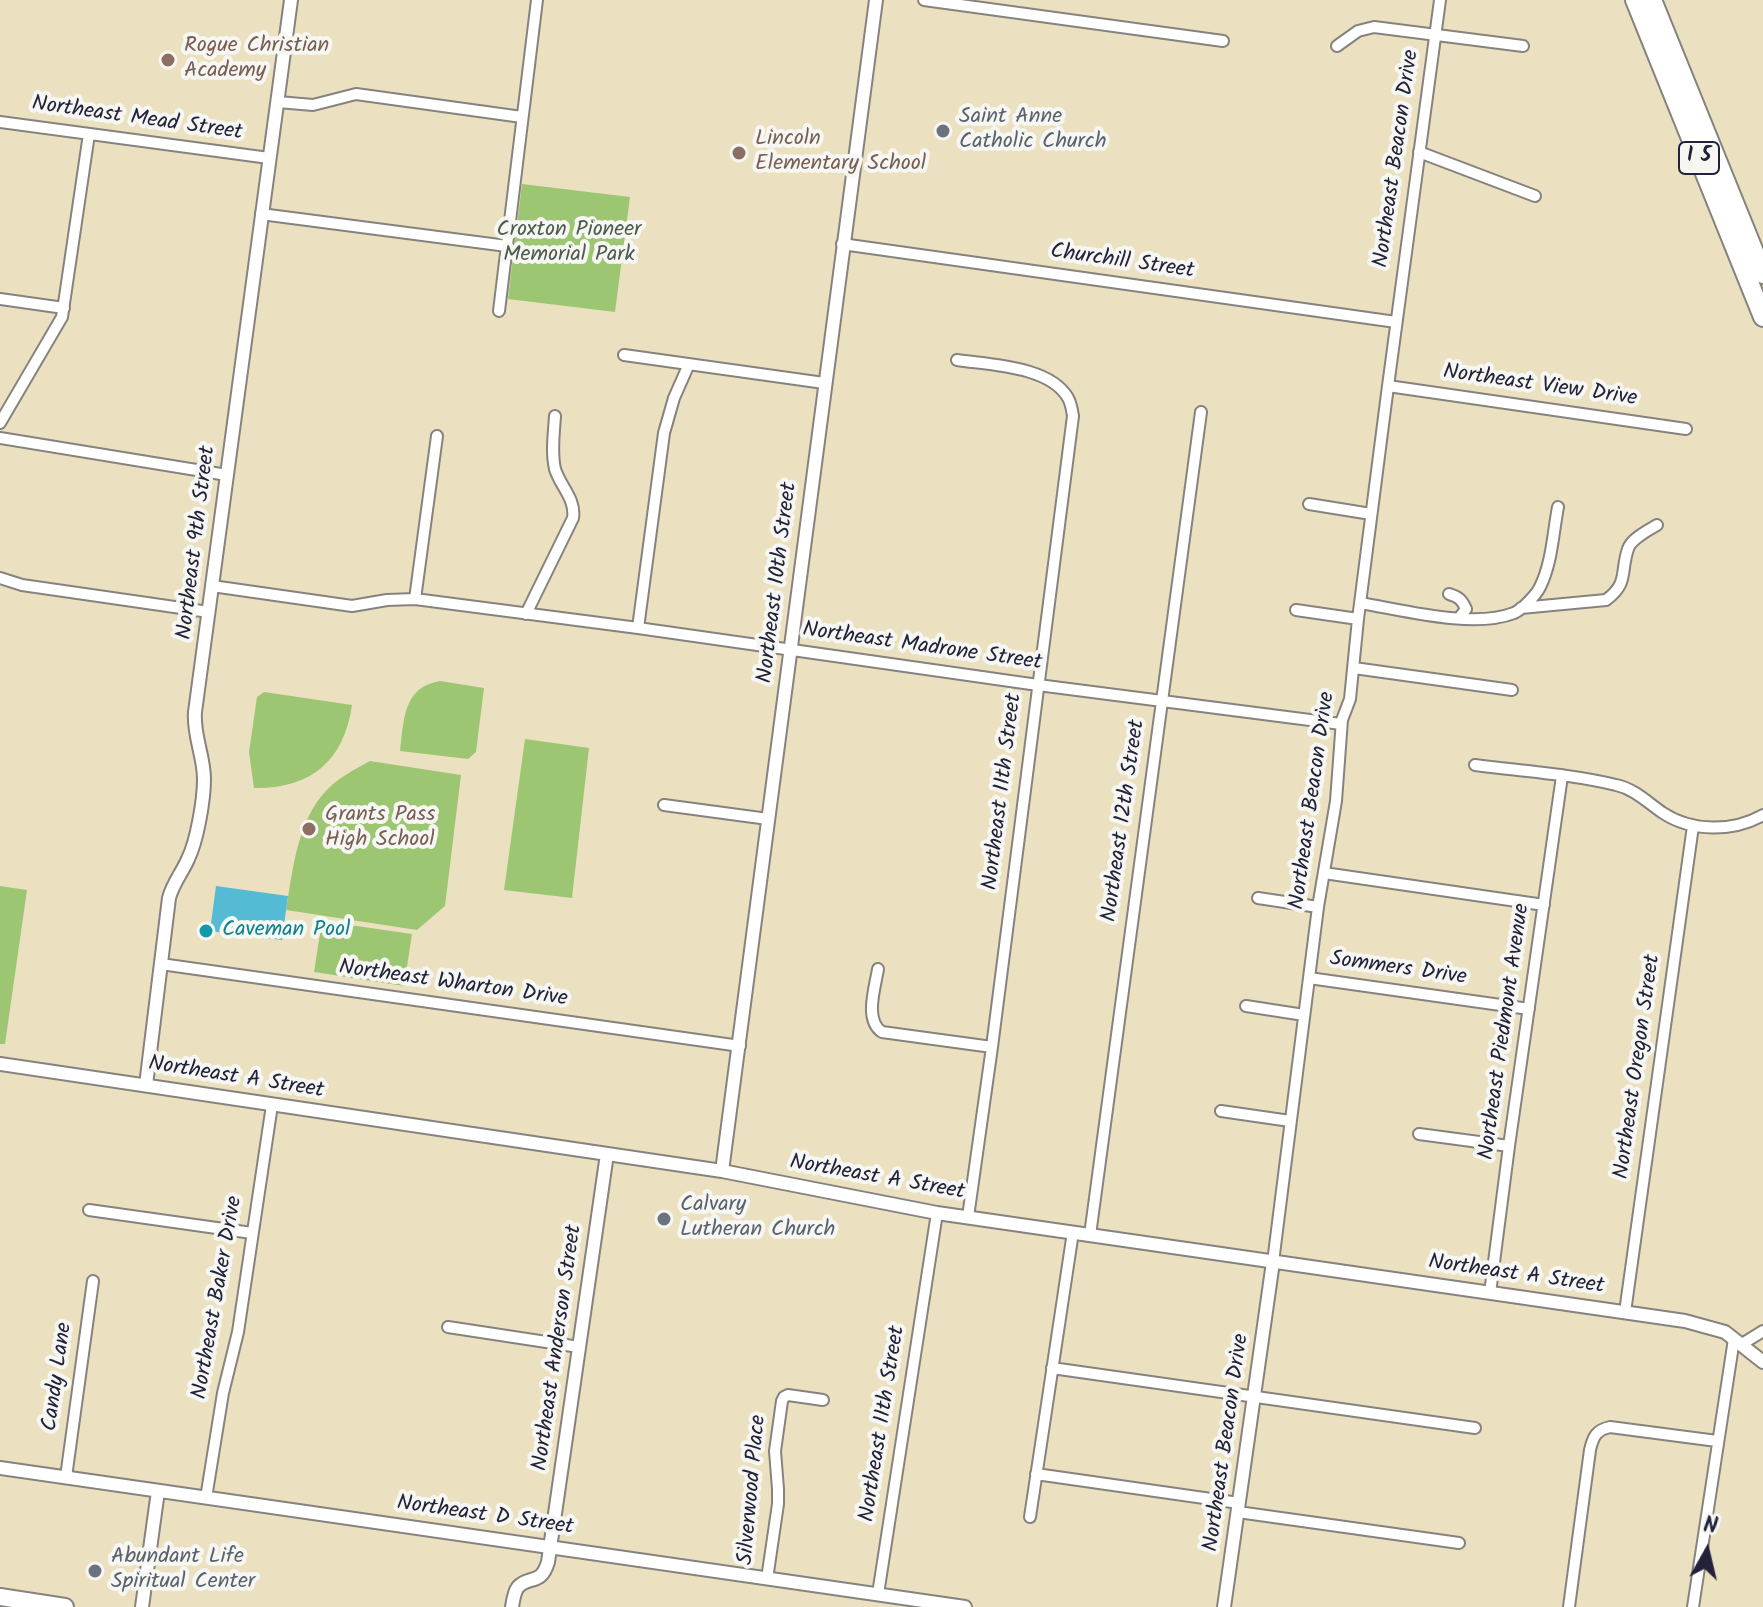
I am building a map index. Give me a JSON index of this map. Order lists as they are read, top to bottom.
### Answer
{
  "streets": {
    "highway": ["I 5"],
    "street": [
      "Northeast Mead Street",
      "Northeast Beacon Drive",
      "Churchill Street",
      "Northeast View Drive",
      "Northeast 9th Street",
      "Northeast 10th Street",
      "Northeast Madrone Street",
      "Northeast 11th Street",
      "Northeast 12th Street",
      "Sommers Drive",
      "Northeast Wharton Drive",
      "Northeast Piedmont Avenue",
      "Northeast Oregon Street",
      "Northeast A Street",
      "Northeast Baker Drive",
      "Northeast Anderson Street",
      "Candy Lane",
      "Silverwood Place",
      "Northeast D Street"
    ]
  },
  "crossings": [
    ["Northeast Mead Street", "Northeast 9th Street"],
    ["Northeast Beacon Drive", "Churchill Street"],
    ["Northeast Beacon Drive", "Northeast View Drive"],
    ["Northeast Beacon Drive", "Northeast Madrone Street"],
    ["Northeast Beacon Drive", "Sommers Drive"],
    ["Northeast Beacon Drive", "Northeast A Street"],
    ["Churchill Street", "Northeast 10th Street"],
    ["Northeast 9th Street", "Northeast Madrone Street"],
    ["Northeast 9th Street", "Northeast Wharton Drive"],
    ["Northeast 9th Street", "Northeast A Street"],
    ["Northeast 10th Street", "Northeast Madrone Street"],
    ["Northeast 10th Street", "Northeast Wharton Drive"],
    ["Northeast 10th Street", "Northeast A Street"],
    ["Northeast Madrone Street", "Northeast 11th Street"],
    ["Northeast Madrone Street", "Northeast 12th Street"],
    ["Northeast 11th Street", "Northeast A Street"],
    ["Northeast 11th Street", "Northeast D Street"],
    ["Northeast 12th Street", "Northeast A Street"],
    ["Sommers Drive", "Northeast Piedmont Avenue"],
    ["Northeast Piedmont Avenue", "Northeast A Street"],
    ["Northeast Oregon Street", "Northeast A Street"],
    ["Northeast A Street", "Northeast Baker Drive"],
    ["Northeast A Street", "Northeast Anderson Street"],
    ["Northeast Baker Drive", "Northeast D Street"],
    ["Northeast Anderson Street", "Northeast D Street"],
    ["Candy Lane", "Northeast D Street"],
    ["Silverwood Place", "Northeast D Street"]
  ],
  "parks": ["Croxton Pioneer Memorial Park"],
  "places": [
    "Rogue Christian Academy",
    "Saint Anne Catholic Church",
    "Lincoln Elementary School",
    "Grants Pass High School",
    "Caveman Pool",
    "Calvary Lutheran Church",
    "Abundant Life Spiritual Center"
  ],
  "north": "top"
}
